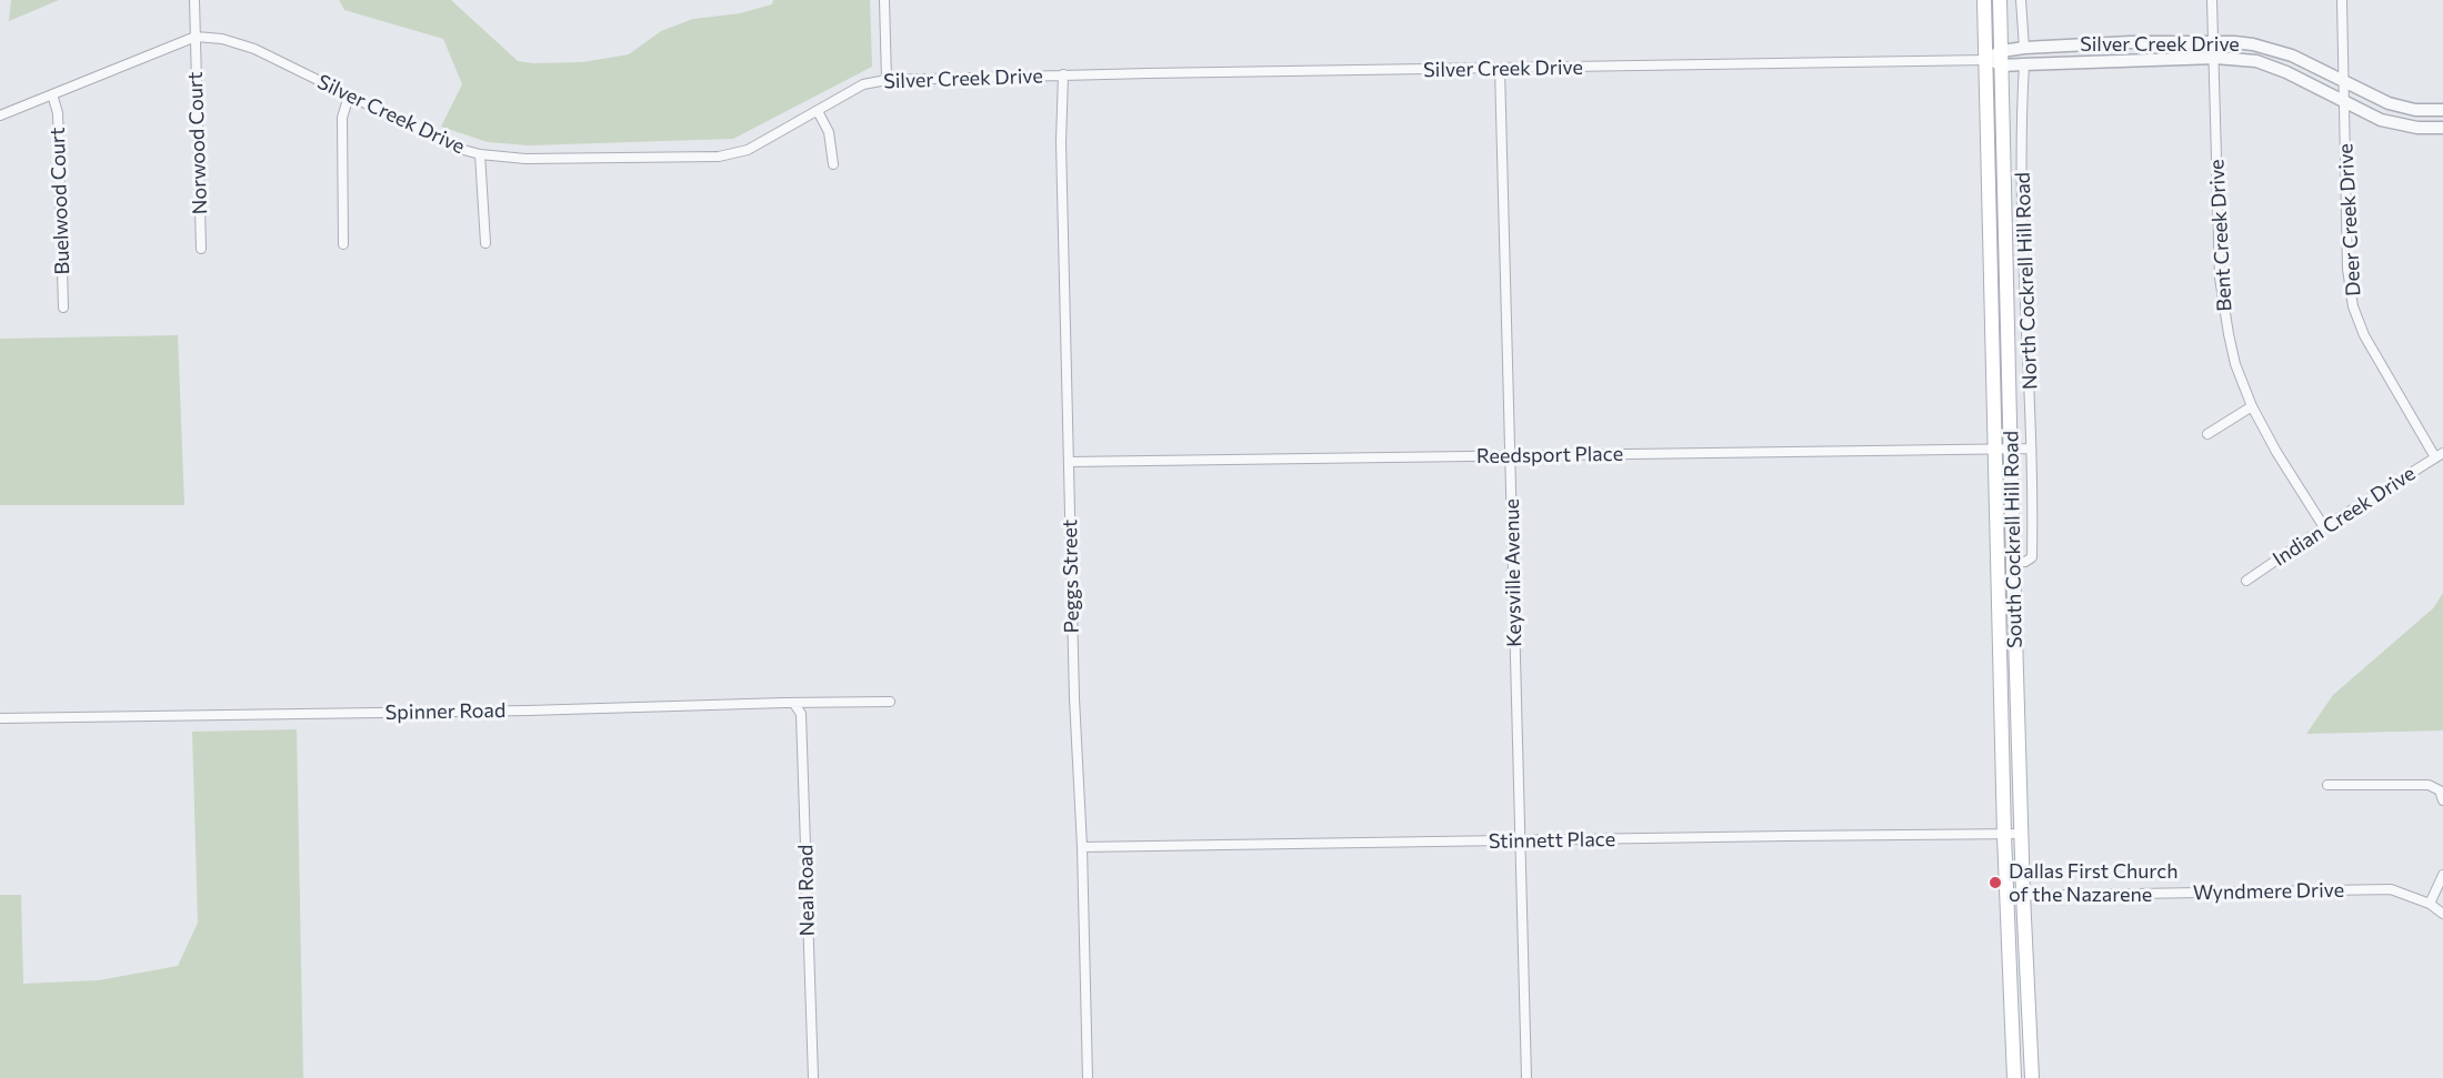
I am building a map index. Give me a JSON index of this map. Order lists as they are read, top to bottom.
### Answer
{
  "streets": {
    "main road": ["South Cockrell Hill Road"],
    "street": [
      "Silver Creek Drive",
      "Norwood Court",
      "Buelwood Court",
      "Deer Creek Drive",
      "Bent Creek Drive",
      "North Cockrell Hill Road",
      "Reedsport Place",
      "Indian Creek Drive",
      "Keysville Avenue",
      "Peggs Street",
      "Spinner Road",
      "Stinnett Place",
      "Neal Road",
      "Wyndmere Drive"
    ]
  },
  "crossings": [
    ["Silver Creek Drive", "Norwood Court"],
    ["Silver Creek Drive", "Buelwood Court"],
    ["Silver Creek Drive", "Deer Creek Drive"],
    ["Silver Creek Drive", "Bent Creek Drive"],
    ["Silver Creek Drive", "North Cockrell Hill Road"],
    ["Silver Creek Drive", "South Cockrell Hill Road"],
    ["Silver Creek Drive", "Keysville Avenue"],
    ["Silver Creek Drive", "Peggs Street"],
    ["Deer Creek Drive", "Indian Creek Drive"],
    ["Bent Creek Drive", "Indian Creek Drive"],
    ["North Cockrell Hill Road", "Reedsport Place"],
    ["North Cockrell Hill Road", "South Cockrell Hill Road"],
    ["Reedsport Place", "South Cockrell Hill Road"],
    ["Reedsport Place", "Keysville Avenue"],
    ["Reedsport Place", "Peggs Street"],
    ["South Cockrell Hill Road", "Stinnett Place"],
    ["South Cockrell Hill Road", "Wyndmere Drive"],
    ["Keysville Avenue", "Stinnett Place"],
    ["Peggs Street", "Stinnett Place"],
    ["Spinner Road", "Neal Road"]
  ],
  "places": ["Dallas First Church of the Nazarene"]
}
